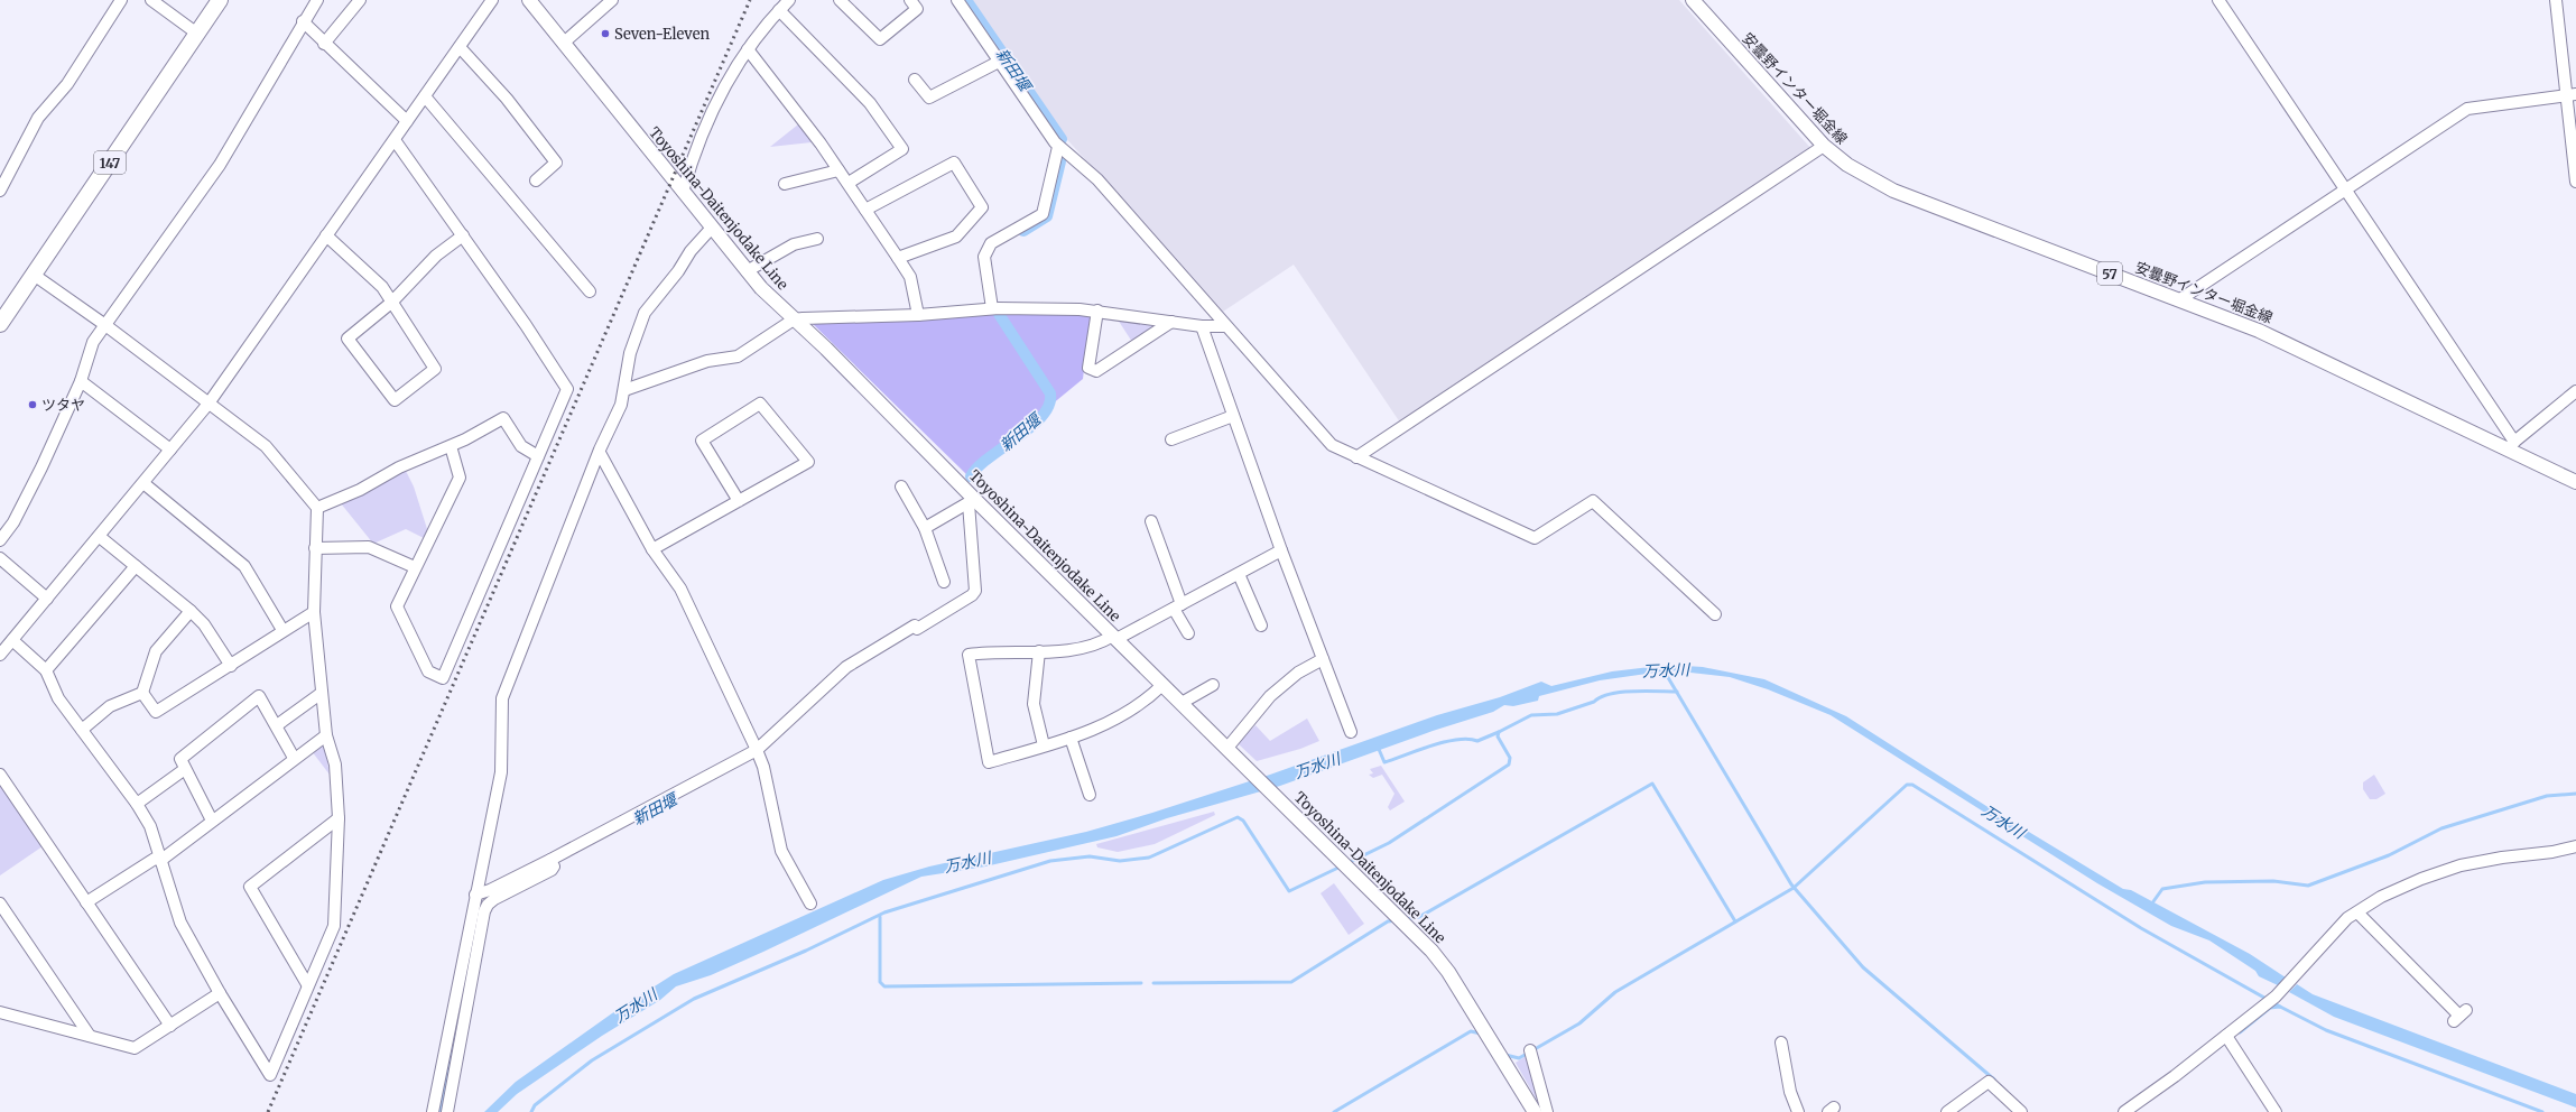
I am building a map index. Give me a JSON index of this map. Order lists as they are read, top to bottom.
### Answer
{
  "streets": {
    "highway": ["147"],
    "main road": ["安曇野インター堀金線", "Toyoshina-Daitenjodake Line", "57"]
  },
  "water": ["新田堰", "万水川"],
  "places": ["Seven-Eleven", "ツタヤ"]
}
